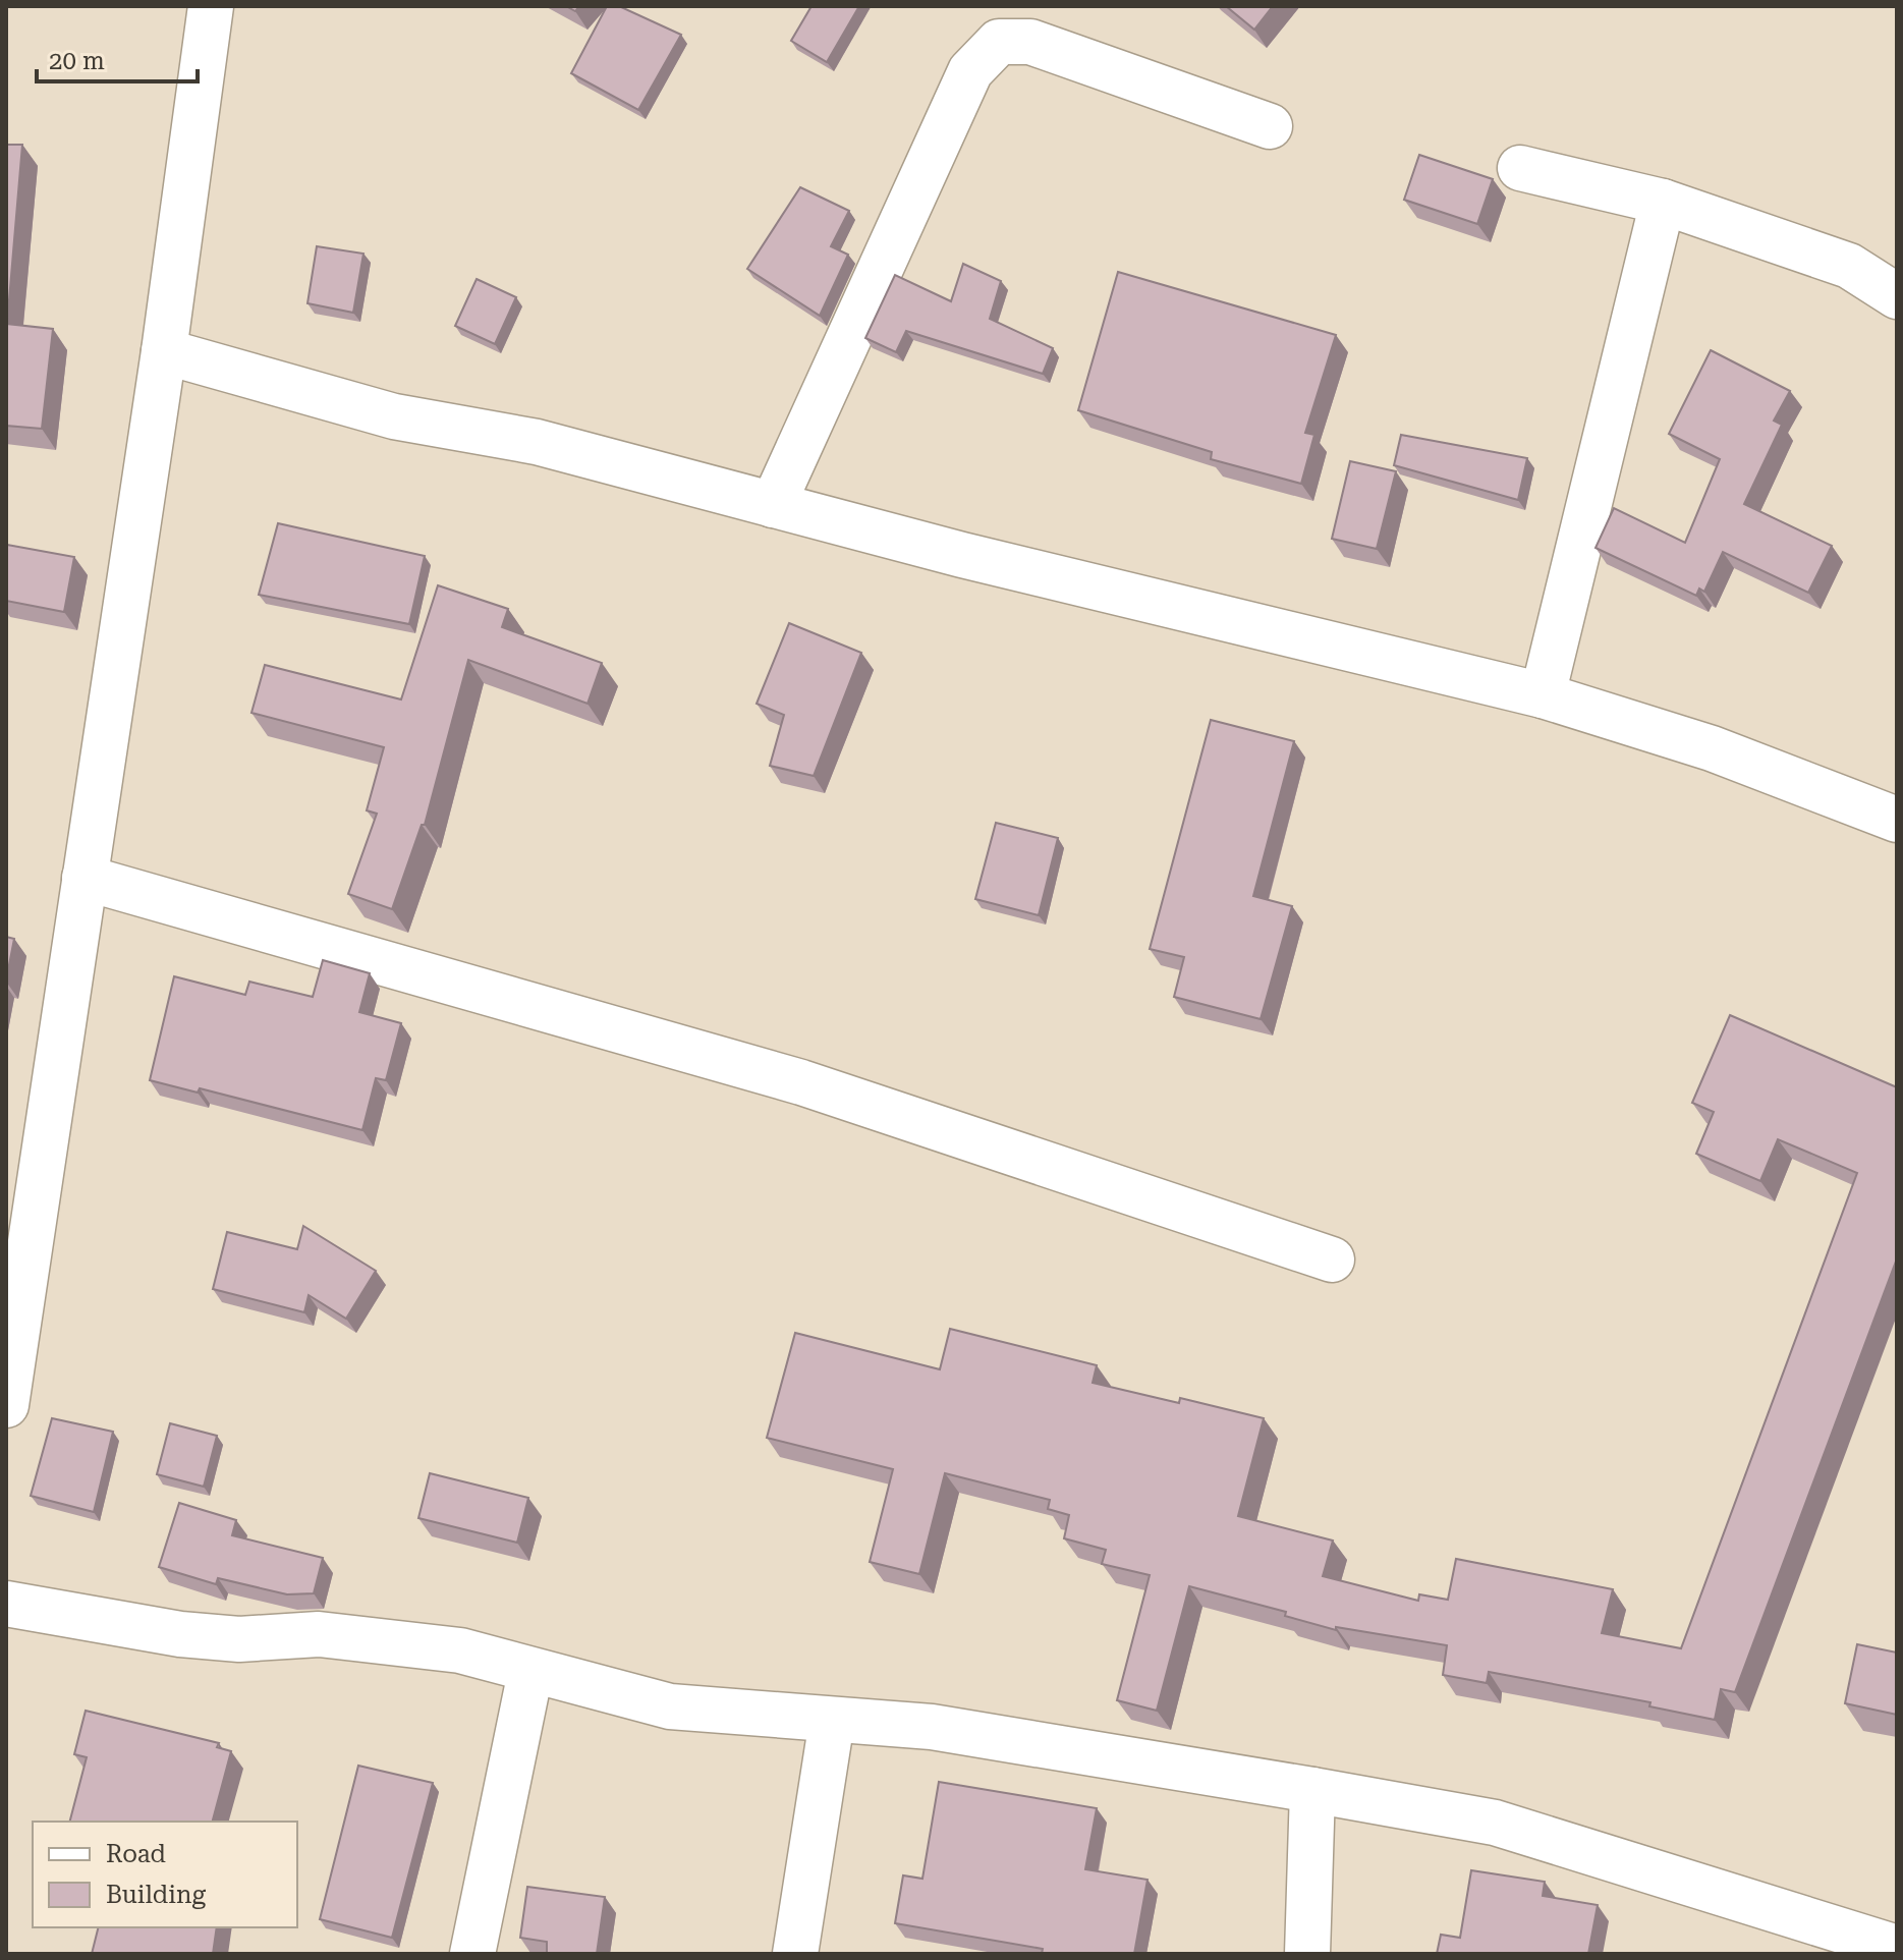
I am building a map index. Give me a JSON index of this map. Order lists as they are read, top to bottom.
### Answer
{
  "legend": ["Road", "Building"],
  "scale_bar": "20 m"
}
